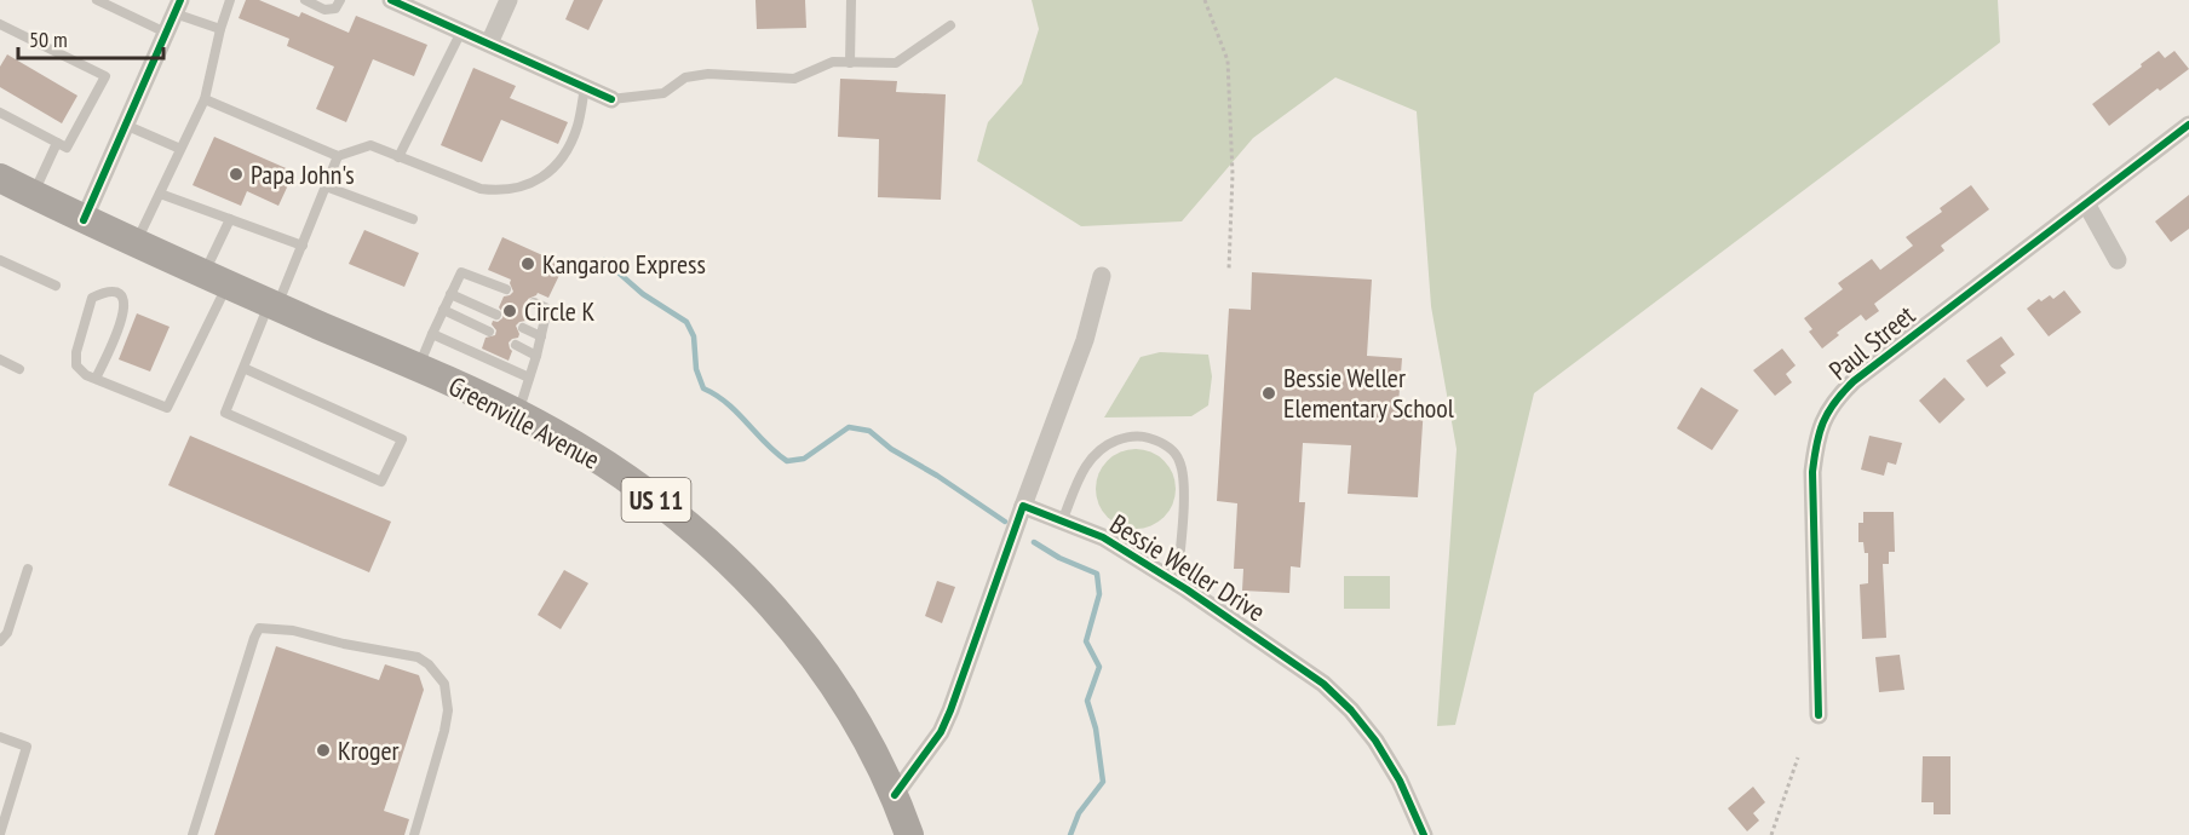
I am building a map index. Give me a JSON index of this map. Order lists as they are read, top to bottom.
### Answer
{
  "streets": {
    "main road": ["Greenville Avenue", "US 11"],
    "street": ["Paul Street", "Bessie Weller Drive"]
  },
  "places": [
    "Papa John's",
    "Kangaroo Express",
    "Circle K",
    "Bessie Weller Elementary School",
    "Kroger"
  ],
  "scale_bar": "50 m"
}
